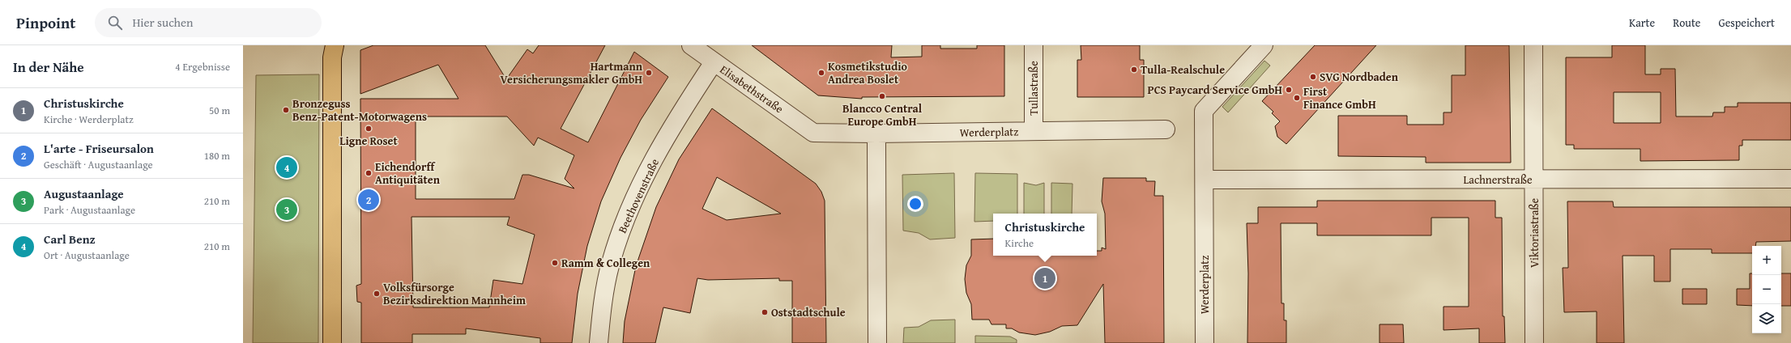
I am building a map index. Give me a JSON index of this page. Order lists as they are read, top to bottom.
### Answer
{
  "streets": {
    "street": [
      "Tullastraße",
      "Elisabethstraße",
      "Werderplatz",
      "Lachnerstraße",
      "Beethovenstraße",
      "Viktoriastraße"
    ]
  },
  "crossings": [
    ["Tullastraße", "Werderplatz"],
    ["Elisabethstraße", "Werderplatz"],
    ["Elisabethstraße", "Beethovenstraße"],
    ["Werderplatz", "Lachnerstraße"],
    ["Lachnerstraße", "Viktoriastraße"]
  ],
  "places": [
    "Tulla-Realschule",
    "Hartmann Versicherungsmakler GmbH",
    "Kosmetikstudio Andrea Boslet",
    "SVG Nordbaden",
    "PCS Paycard Service GmbH",
    "Blancco Central Europe GmbH",
    "First Finance GmbH",
    "Bronzeguss Benz-Patent-Motorwagens",
    "Ligne Roset",
    "Eichendorff Antiquitäten",
    "Ramm & Collegen",
    "Volksfürsorge Bezirksdirektion Mannheim",
    "Oststadtschule"
  ],
  "page": {
    "header": "Pinpoint",
    "search": "Hier suchen",
    "nav": ["Karte", "Route", "Gespeichert"],
    "heading": ["In der Nähe", "4 Ergebnisse"],
    "list": [
      {
        "mark": "1",
        "name": "Christuskirche",
        "note": "Kirche · Werderplatz",
        "value": "50 m"
      },
      {
        "mark": "2",
        "name": "L'arte - Friseursalon",
        "note": "Geschäft · Augustaanlage",
        "value": "180 m"
      },
      {
        "mark": "3",
        "name": "Augustaanlage",
        "note": "Park · Augustaanlage",
        "value": "210 m"
      },
      {
        "mark": "4",
        "name": "Carl Benz",
        "note": "Ort · Augustaanlage",
        "value": "210 m"
      }
    ],
    "pins": [
      "4",
      "2",
      "3",
      "1"
    ],
    "popup": ["Christuskirche", "Kirche"],
    "map_buttons": ["+", "−"]
  }
}
